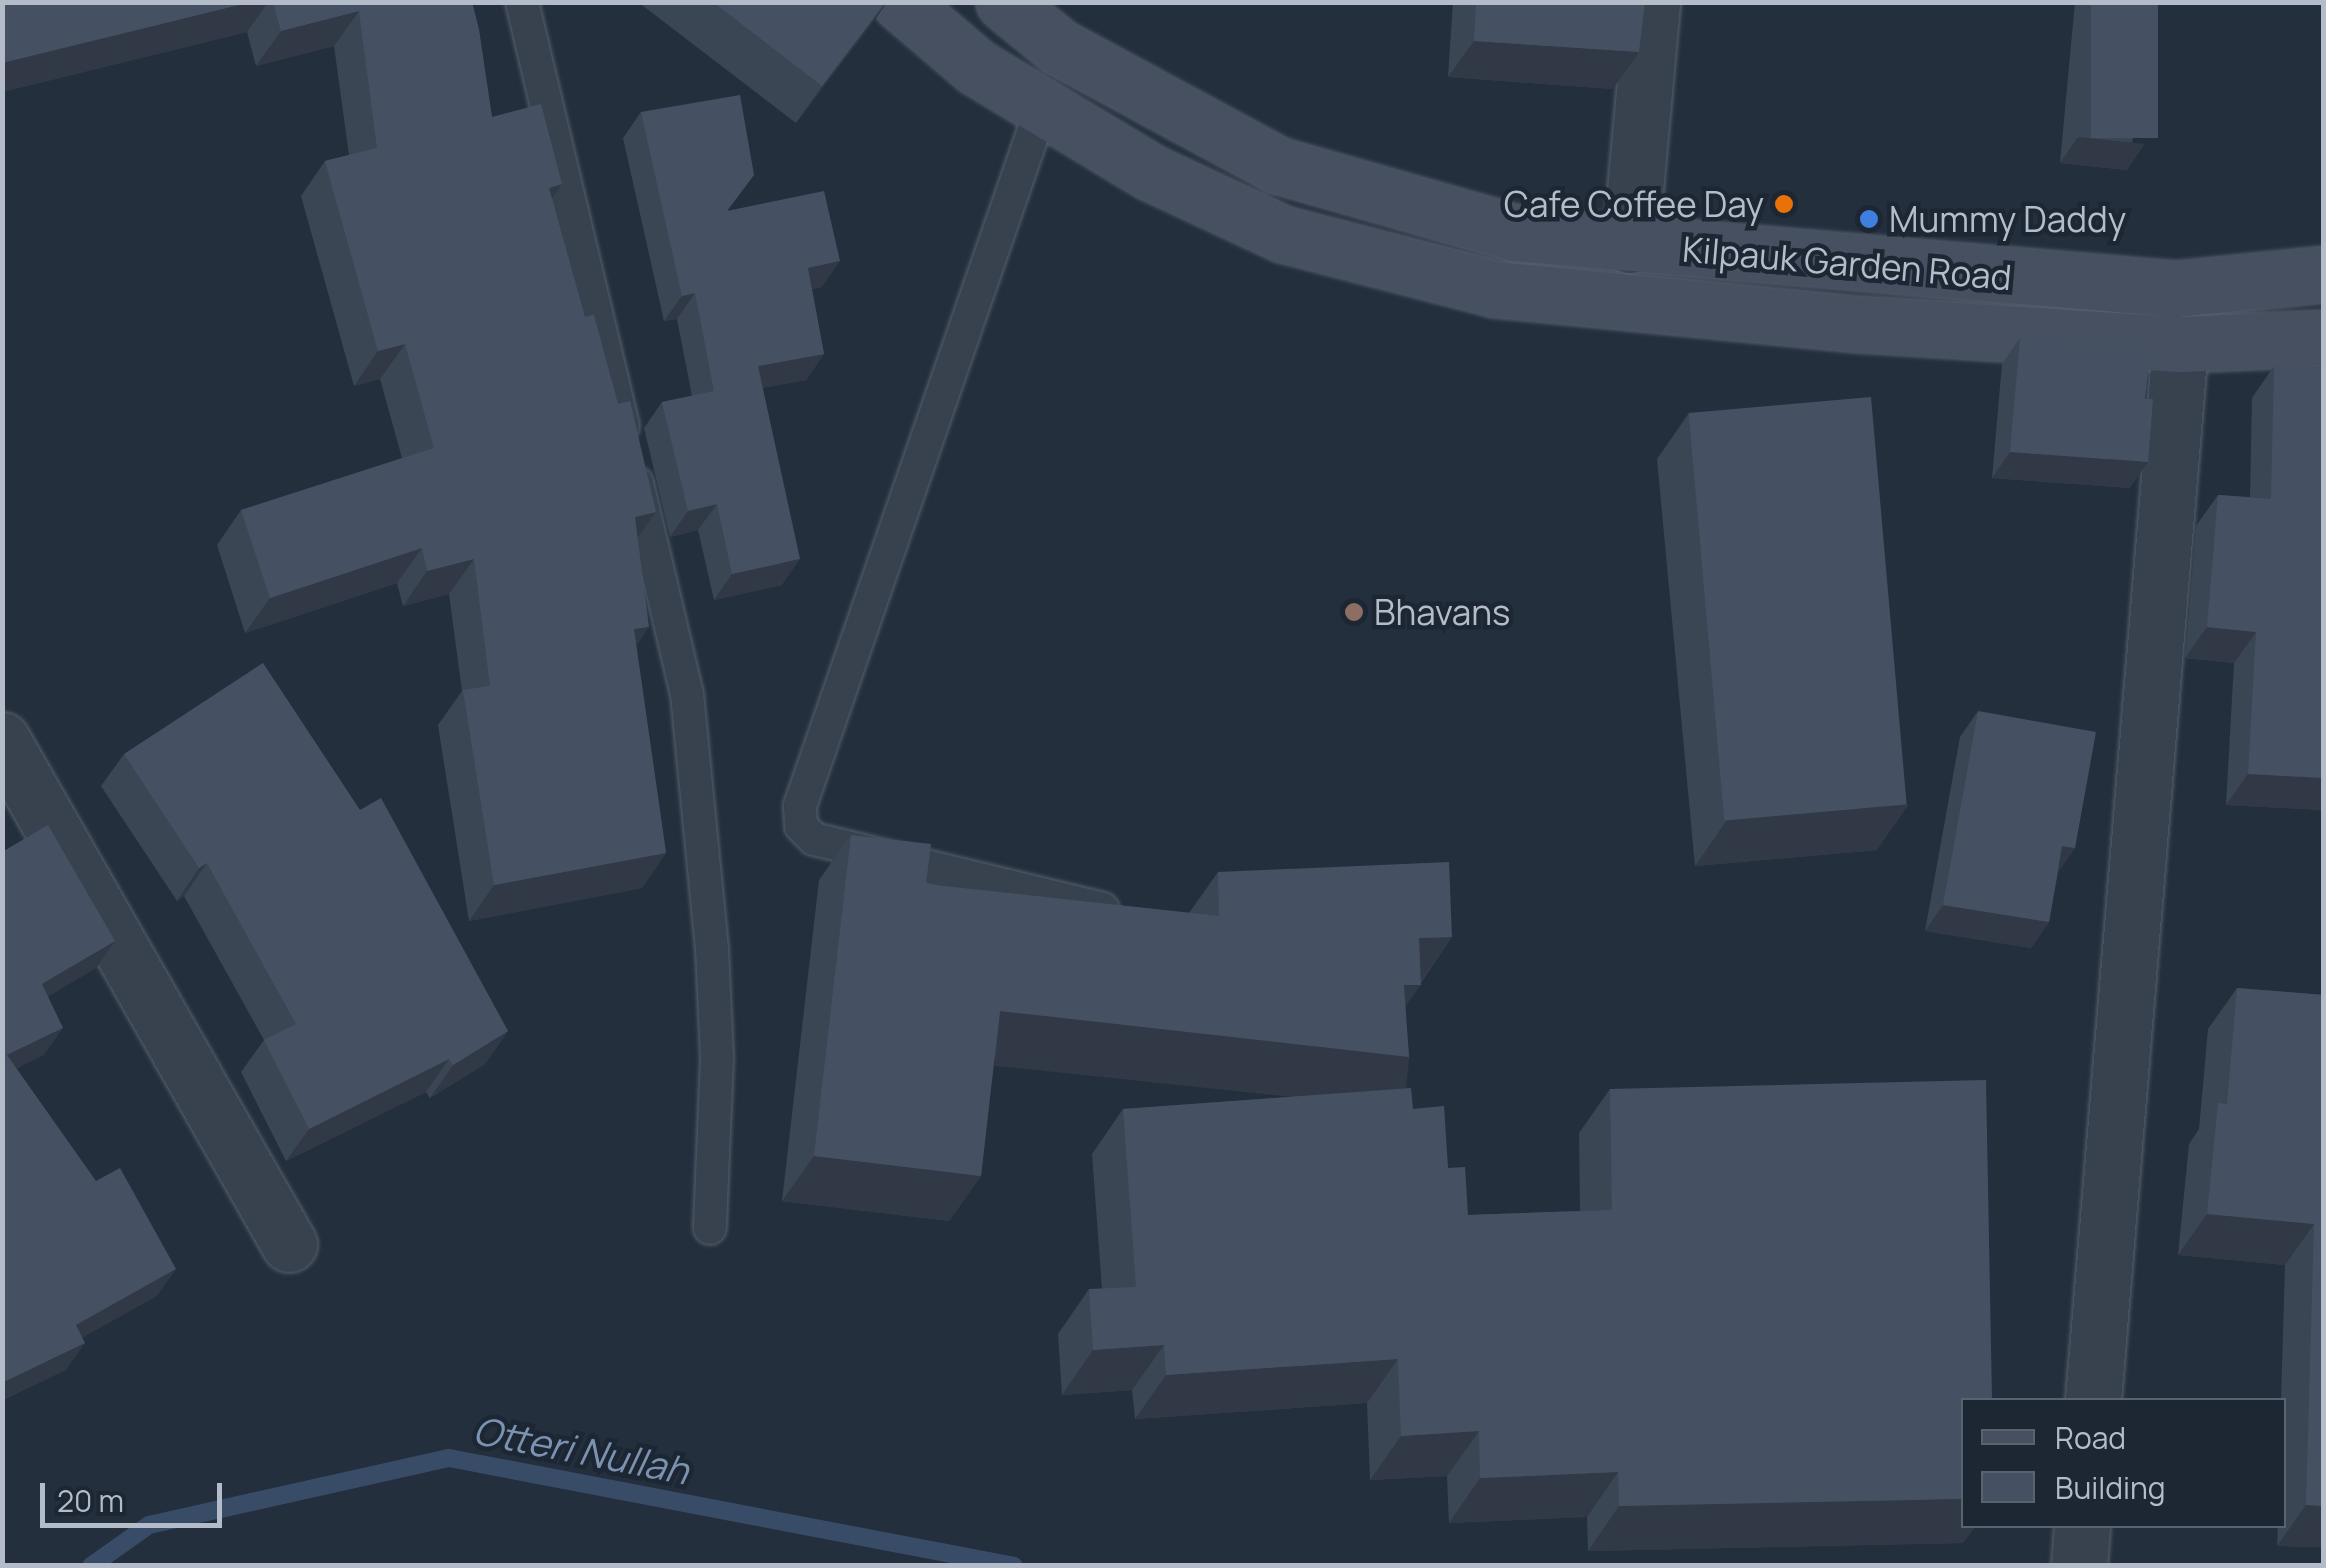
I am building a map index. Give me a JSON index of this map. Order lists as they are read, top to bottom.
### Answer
{
  "streets": {
    "main road": ["Kilpauk Garden Road"]
  },
  "water": ["Otteri Nullah"],
  "places": ["Cafe Coffee Day", "Mummy Daddy", "Bhavans"],
  "legend": ["Road", "Building"],
  "scale_bar": "20 m"
}
